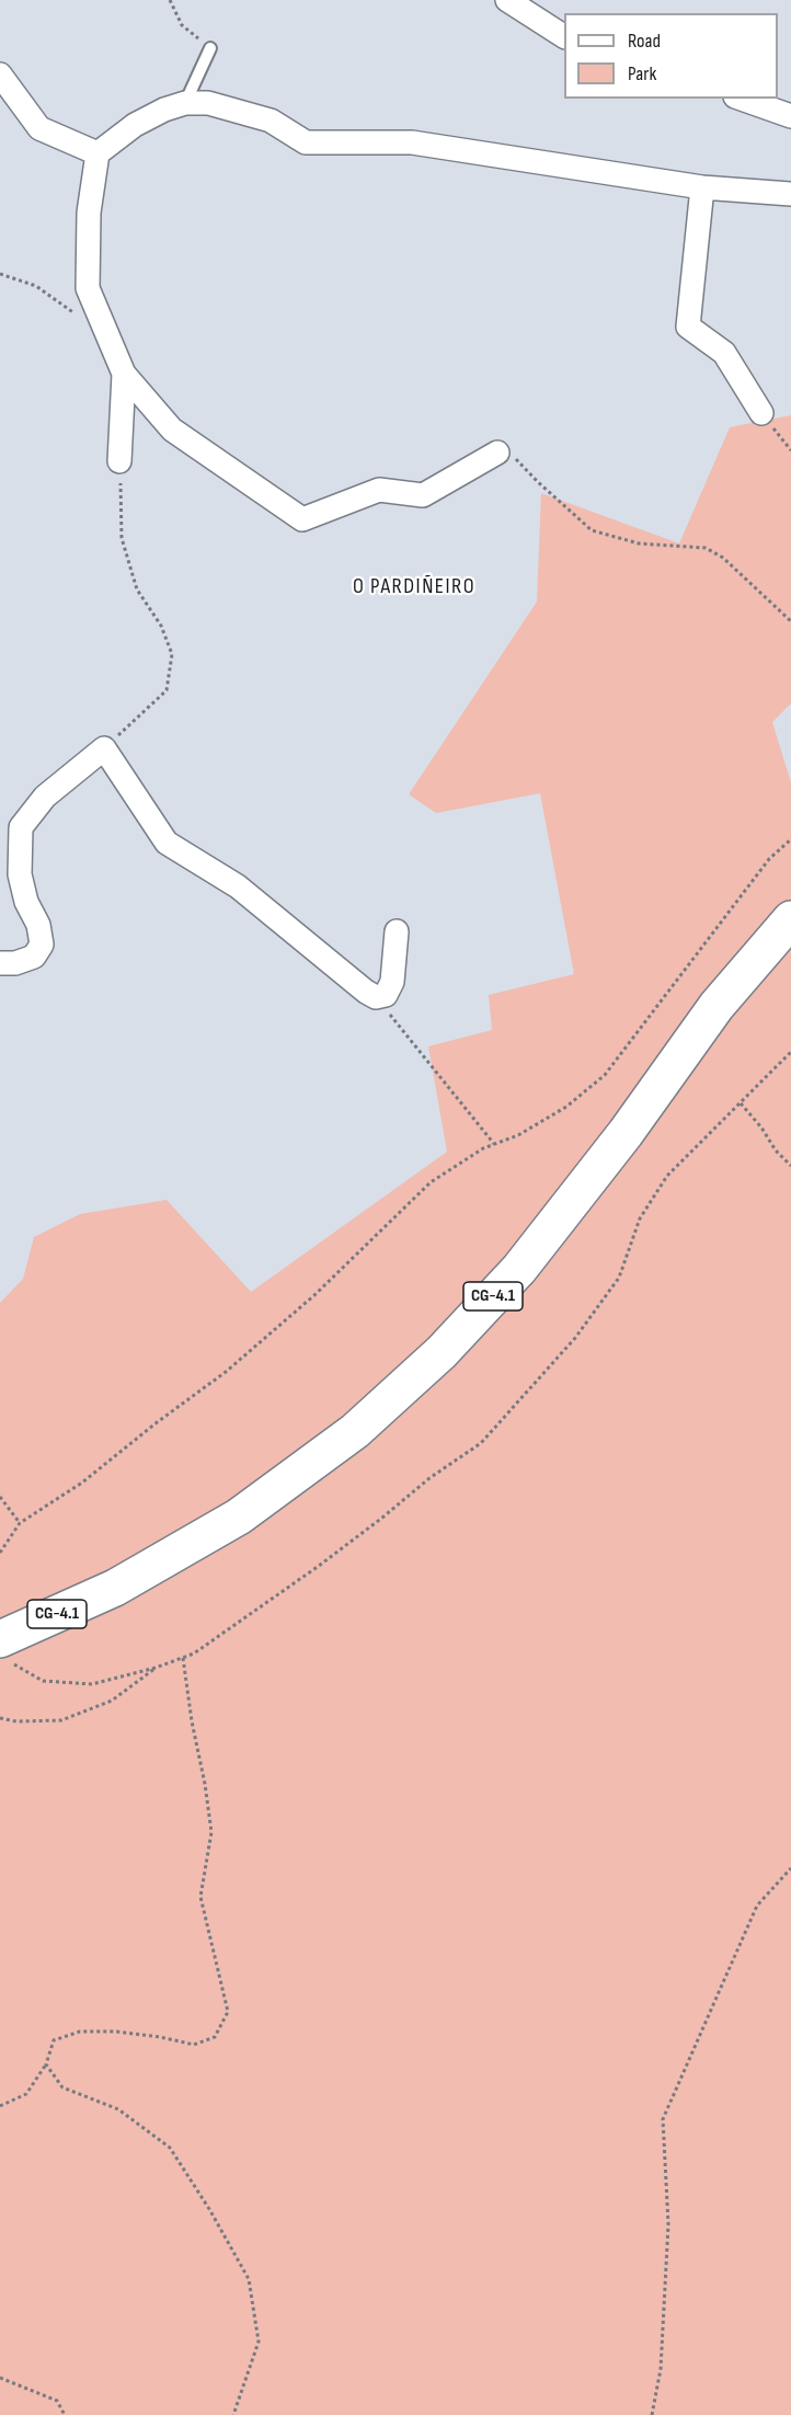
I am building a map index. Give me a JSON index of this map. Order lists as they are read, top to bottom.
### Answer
{
  "streets": {
    "highway": ["CG-4.1"]
  },
  "districts": ["O PARDIÑEIRO"],
  "legend": ["Road", "Park"]
}
